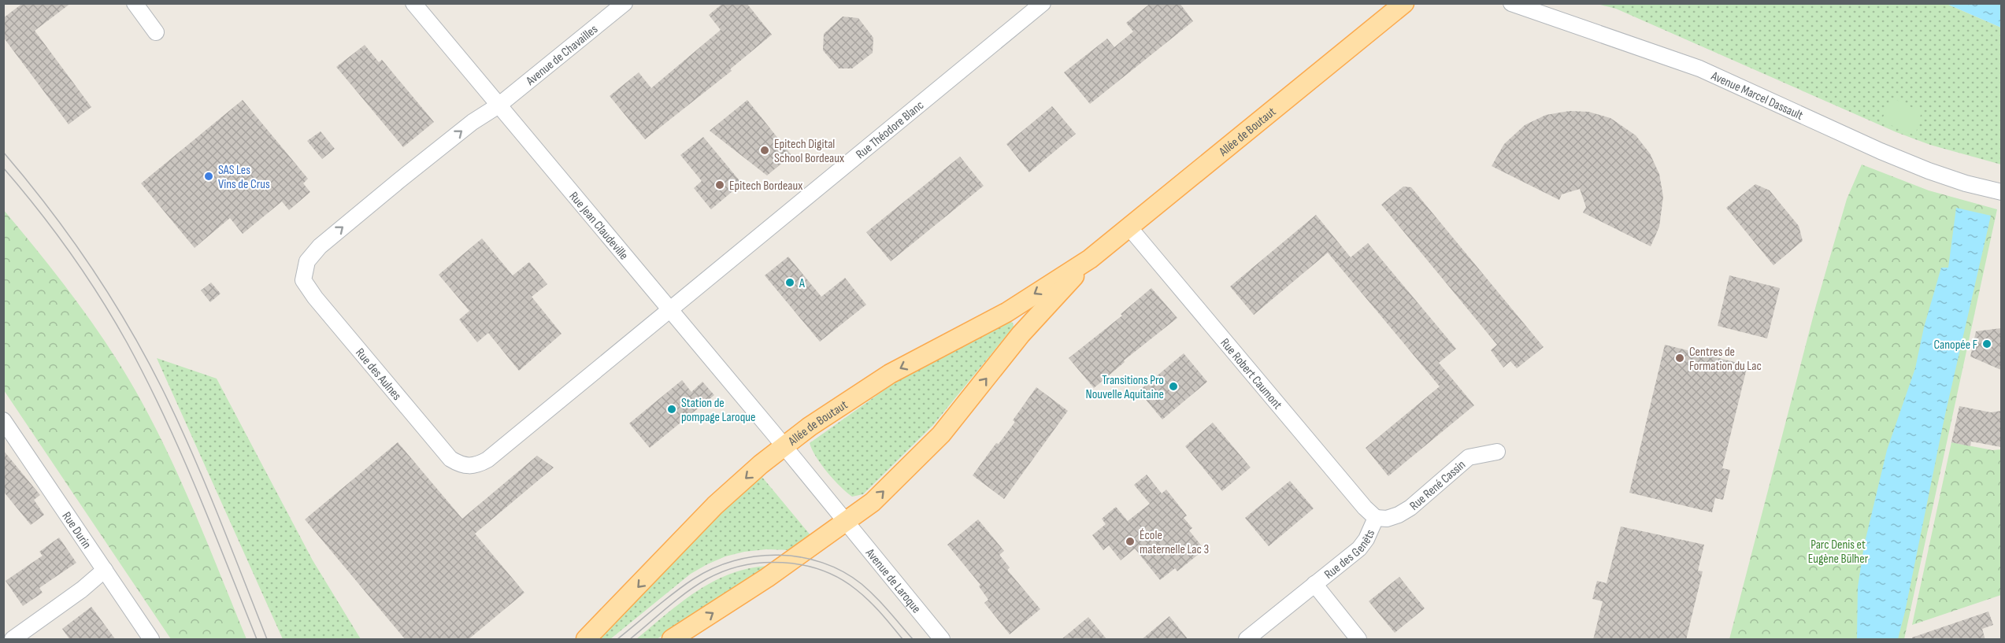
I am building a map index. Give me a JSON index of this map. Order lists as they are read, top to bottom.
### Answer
{
  "streets": {
    "main road": ["Allée de Boutaut"],
    "street": [
      "Avenue de Chavailles",
      "Avenue Marcel Dassault",
      "Rue Théodore Blanc",
      "Rue Jean Claudeville",
      "Rue des Aulnes",
      "Rue Robert Caumont",
      "Rue René Cassin",
      "Rue Durin",
      "Rue des Genêts",
      "Avenue de Laroque"
    ]
  },
  "crossings": [
    ["Avenue de Chavailles", "Rue Jean Claudeville"],
    ["Avenue de Chavailles", "Rue des Aulnes"],
    ["Rue Théodore Blanc", "Rue Jean Claudeville"],
    ["Rue Théodore Blanc", "Rue des Aulnes"],
    ["Allée de Boutaut", "Rue Jean Claudeville"],
    ["Allée de Boutaut", "Rue Robert Caumont"],
    ["Allée de Boutaut", "Avenue de Laroque"],
    ["Rue Jean Claudeville", "Rue des Aulnes"],
    ["Rue Jean Claudeville", "Avenue de Laroque"],
    ["Rue Robert Caumont", "Rue René Cassin"],
    ["Rue Robert Caumont", "Rue des Genêts"],
    ["Rue René Cassin", "Rue des Genêts"]
  ],
  "parks": ["Parc Denis et Eugène Bülher"],
  "places": [
    "Epitech Digital School Bordeaux",
    "SAS Les Vins de Crus",
    "Epitech Bordeaux",
    "A",
    "Canopée F",
    "Centres de Formation du Lac",
    "Transitions Pro Nouvelle Aquitaine",
    "Station de pompage Laroque",
    "École maternelle Lac 3"
  ]
}
